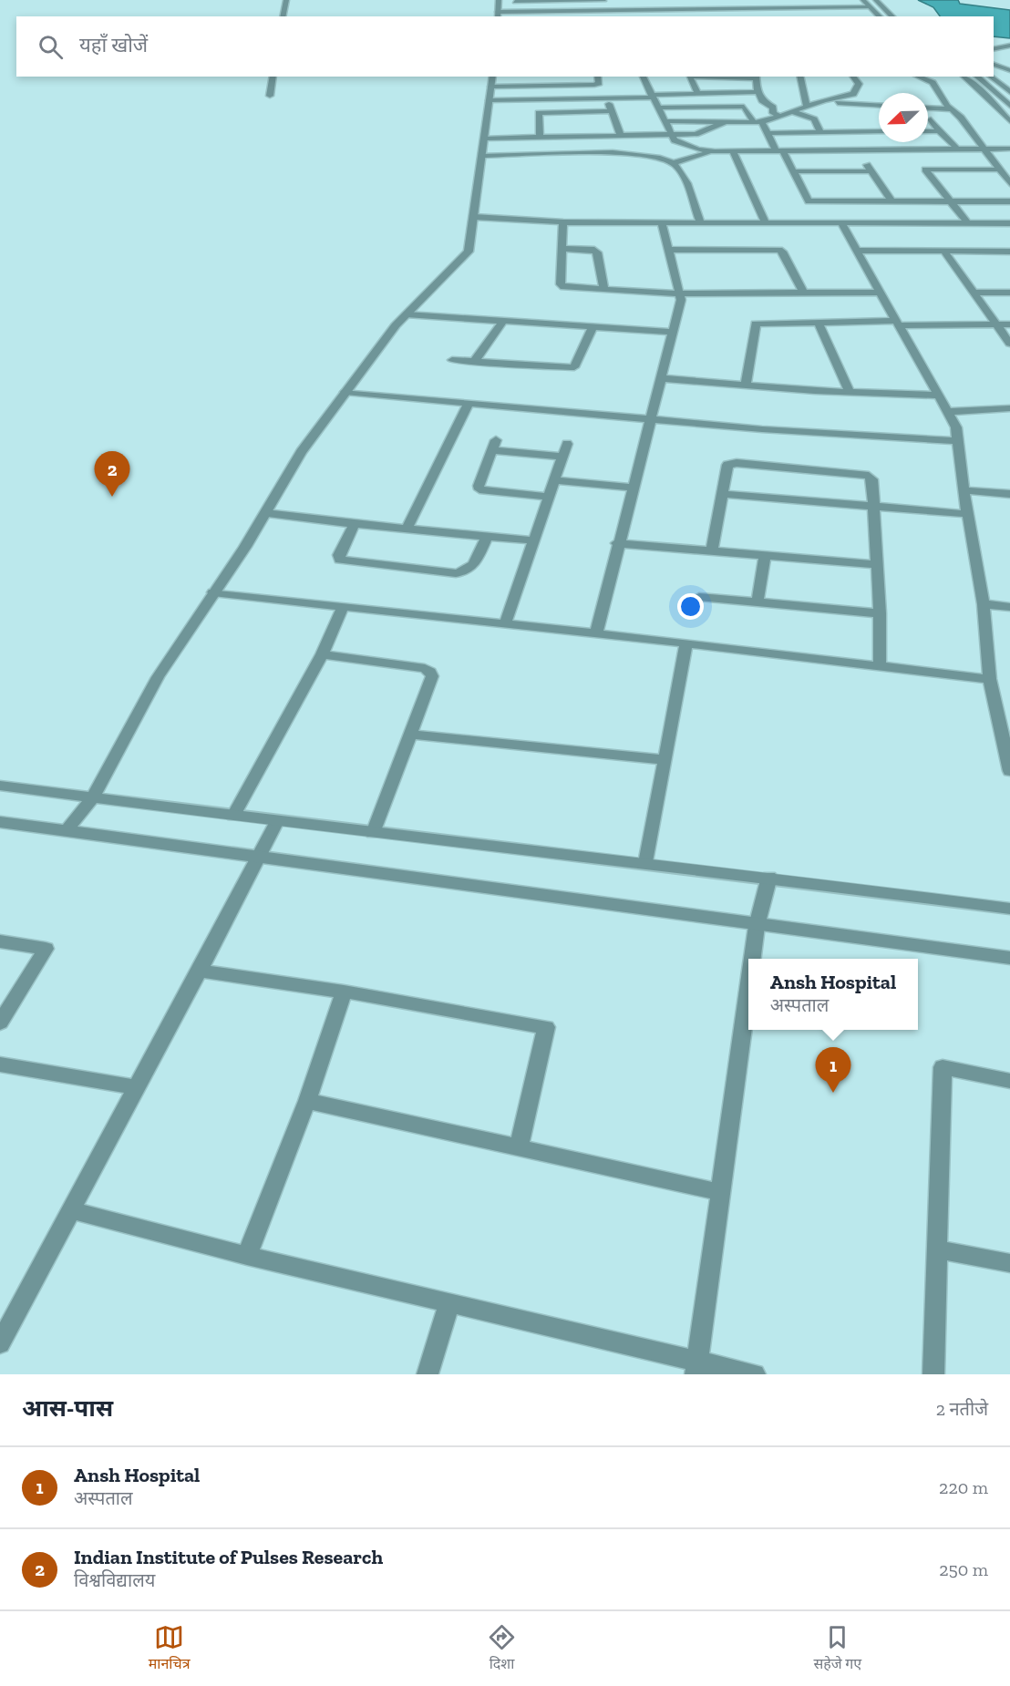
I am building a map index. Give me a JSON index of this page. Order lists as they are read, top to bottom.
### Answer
{
  "north": "bottom left",
  "page": {
    "search": "यहाँ खोजें",
    "pins": ["2", "1"],
    "popup": ["Ansh Hospital", "अस्पताल"],
    "heading": ["आस-पास", "2 नतीजे"],
    "list": [
      {
        "mark": "1",
        "name": "Ansh Hospital",
        "note": "अस्पताल",
        "value": "220 m"
      },
      {
        "mark": "2",
        "name": "Indian Institute of Pulses Research",
        "note": "विश्वविद्यालय",
        "value": "250 m"
      }
    ],
    "nav": ["मानचित्र", "दिशा", "सहेजे गए"]
  }
}
